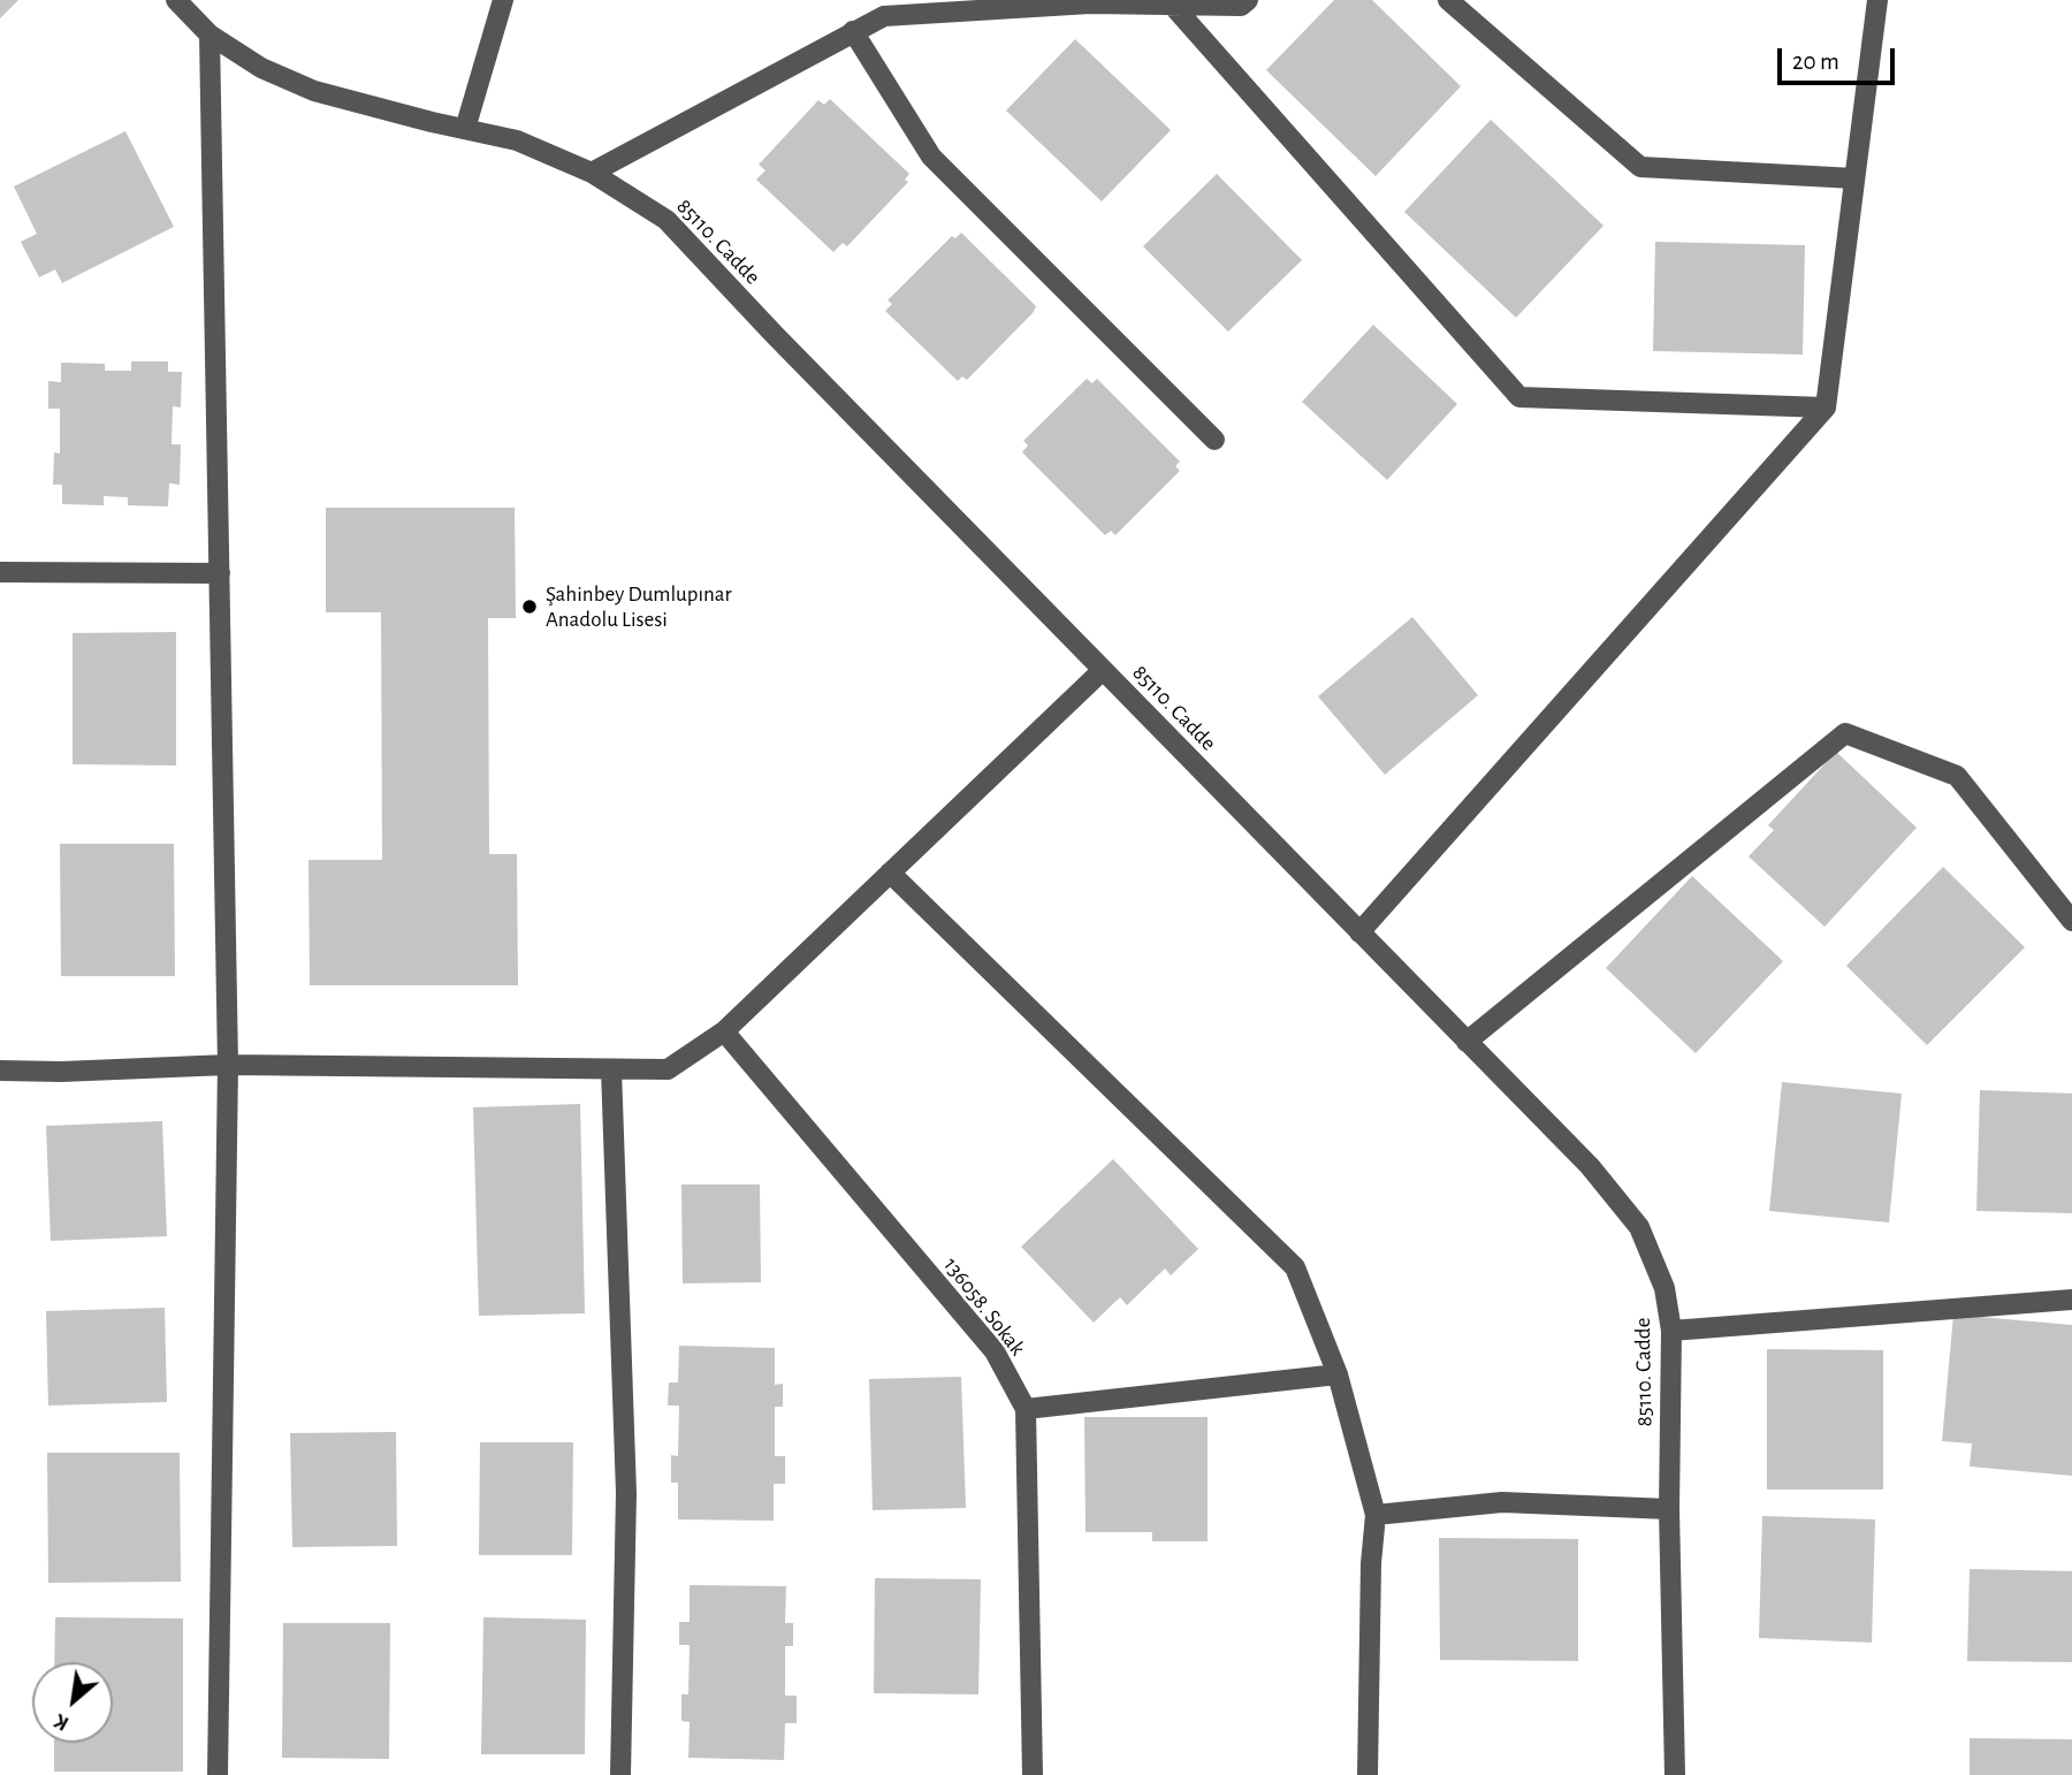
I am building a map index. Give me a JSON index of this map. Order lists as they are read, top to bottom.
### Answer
{
  "streets": {
    "street": ["85110. Cadde", "136058. Sokak"]
  },
  "places": ["Şahinbey Dumlupınar Anadolu Lisesi"],
  "scale_bar": "20 m",
  "north": "bottom left"
}
